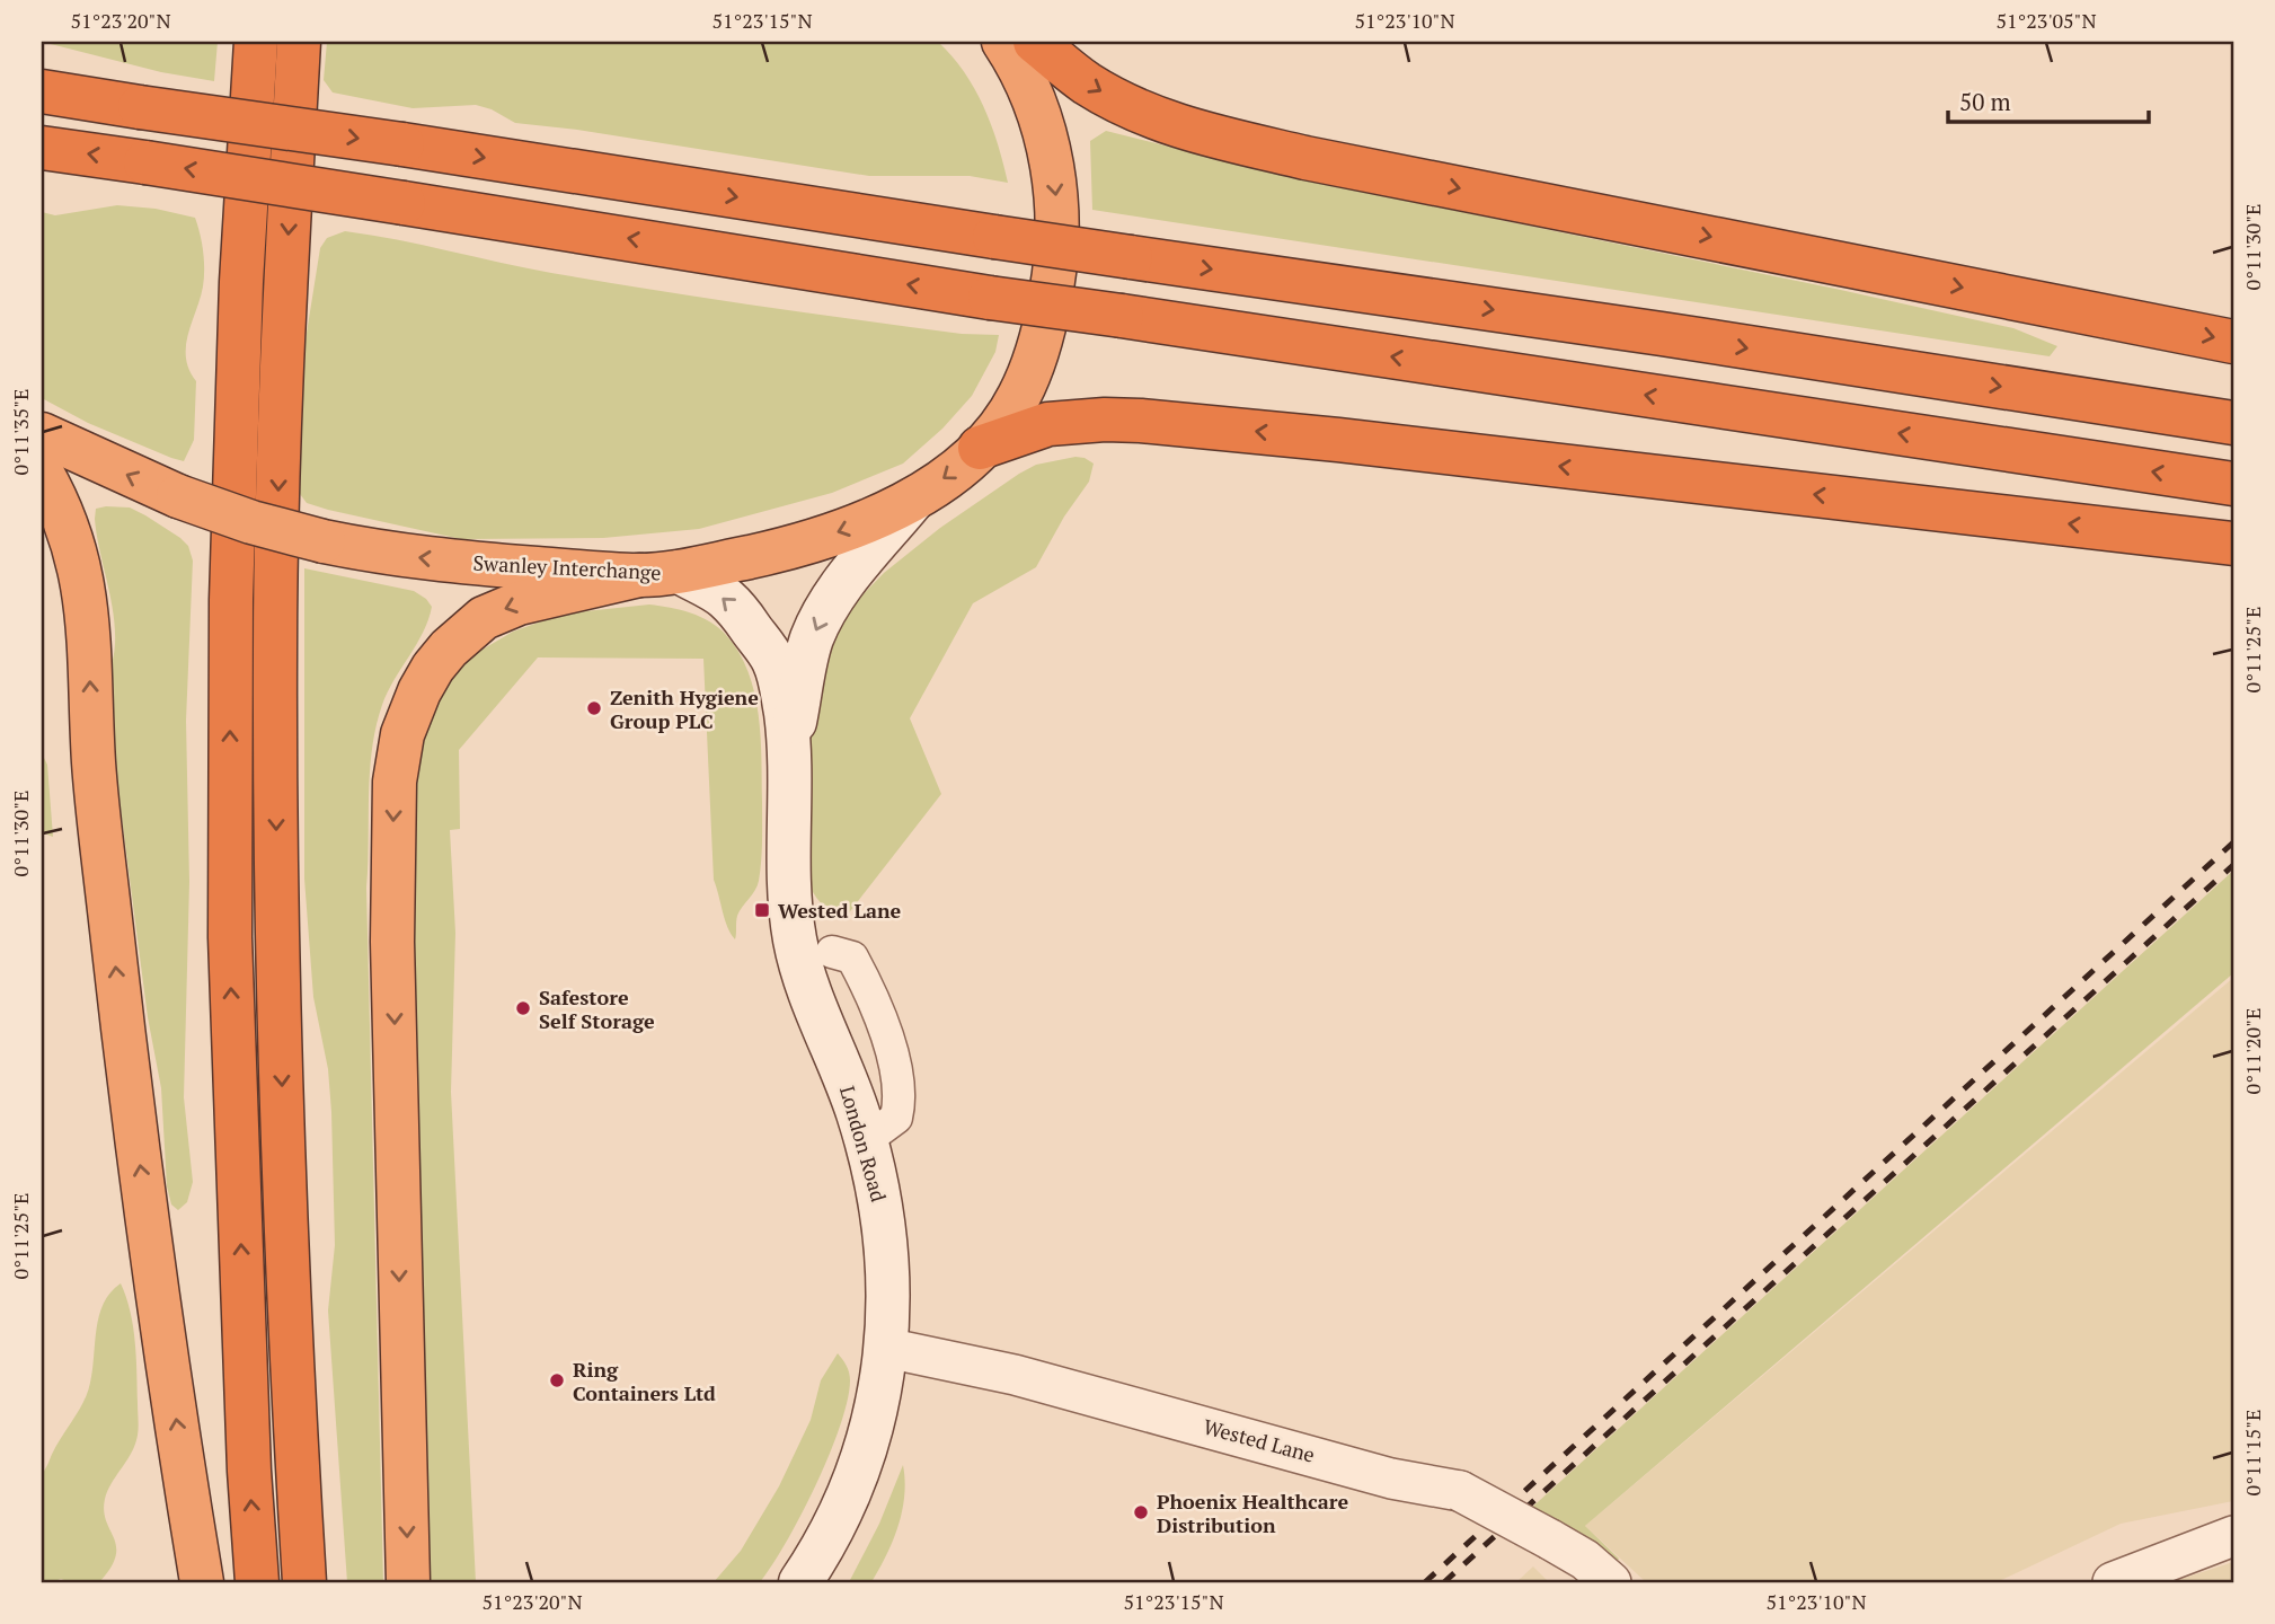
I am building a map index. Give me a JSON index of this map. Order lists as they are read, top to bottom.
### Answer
{
  "streets": {
    "highway": ["Swanley Interchange"],
    "main road": ["London Road"],
    "street": ["Wested Lane"]
  },
  "crossings": [
    ["Swanley Interchange", "London Road"],
    ["London Road", "Wested Lane"]
  ],
  "places": {
    "other": [
      "Zenith Hygiene Group PLC",
      "Safestore Self Storage",
      "Ring Containers Ltd",
      "Phoenix Healthcare Distribution"
    ],
    "transit": ["Wested Lane"]
  },
  "scale_bar": "50 m",
  "coordinates": [
    "51°23'20\"N",
    "51°23'15\"N",
    "51°23'10\"N",
    "51°23'05\"N",
    "0°11'30\"E",
    "0°11'35\"E",
    "0°11'25\"E",
    "0°11'20\"E",
    "0°11'15\"E"
  ]
}
